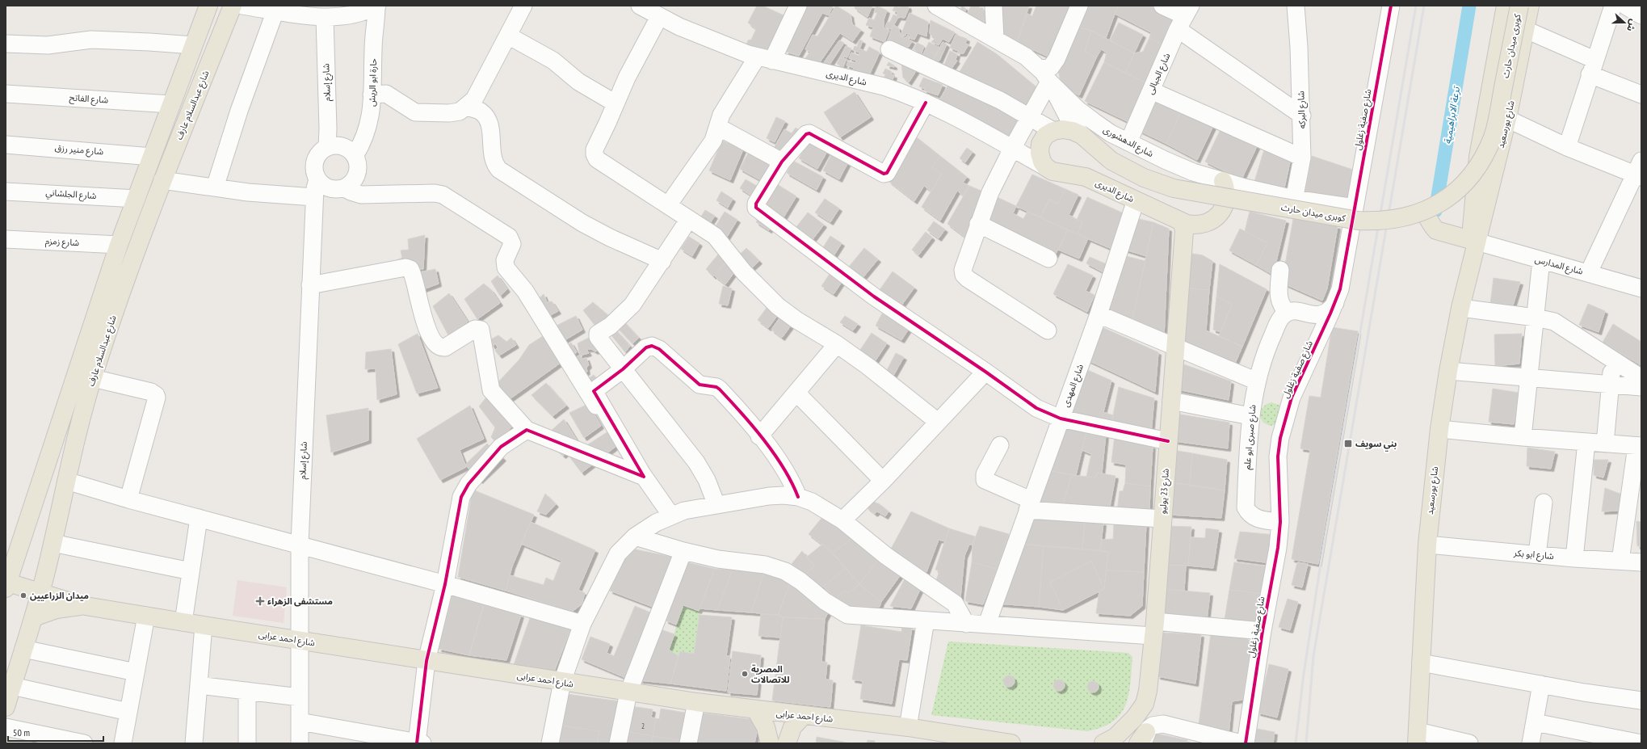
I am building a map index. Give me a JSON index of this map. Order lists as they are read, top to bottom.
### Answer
{
  "streets": {
    "main road": [
      "كوبرى ميدان حارث",
      "شارع الديرى",
      "شارع عبدالسلام عارف",
      "شارع بورسعيد",
      "شارع 23 يوليو",
      "شارع احمد عرابى"
    ],
    "street": [
      "شارع الجبالى",
      "شارع إسلام",
      "حارة ابو الريش",
      "شارع الفاتح",
      "شارع البركه",
      "شارع صفية زغلول",
      "شارع الدهشورى",
      "شارع منير رزق",
      "شارع الجلشاني",
      "شارع زمزم",
      "شارع المدارس",
      "شارع المهدى",
      "شارع صبرى ابو علم",
      "شارع ابو بكر"
    ]
  },
  "crossings": [
    ["كوبرى ميدان حارث", "شارع الدهشورى"],
    ["شارع الجبالى", "شارع الدهشورى"],
    ["شارع الديرى", "شارع المهدى"],
    ["شارع الديرى", "شارع 23 يوليو"],
    ["شارع إسلام", "حارة ابو الريش"],
    ["شارع إسلام", "شارع احمد عرابى"],
    ["شارع الفاتح", "شارع عبدالسلام عارف"],
    ["شارع عبدالسلام عارف", "شارع منير رزق"],
    ["شارع عبدالسلام عارف", "شارع الجلشاني"],
    ["شارع عبدالسلام عارف", "شارع زمزم"],
    ["شارع عبدالسلام عارف", "شارع احمد عرابى"],
    ["شارع البركه", "شارع الدهشورى"],
    ["شارع صفية زغلول", "شارع الدهشورى"],
    ["شارع صفية زغلول", "شارع صبرى ابو علم"],
    ["شارع بورسعيد", "شارع المدارس"],
    ["شارع بورسعيد", "شارع ابو بكر"]
  ],
  "water": ["ترعة الابراهيمية"],
  "places": {
    "transit": ["بني سويف"],
    "other": ["ميدان الزراعيين", "المصرية للاتصالات"],
    "health": ["مستشفى الزهراء"]
  },
  "house_numbers": ["2"],
  "scale_bar": "50 m",
  "north": "right"
}
